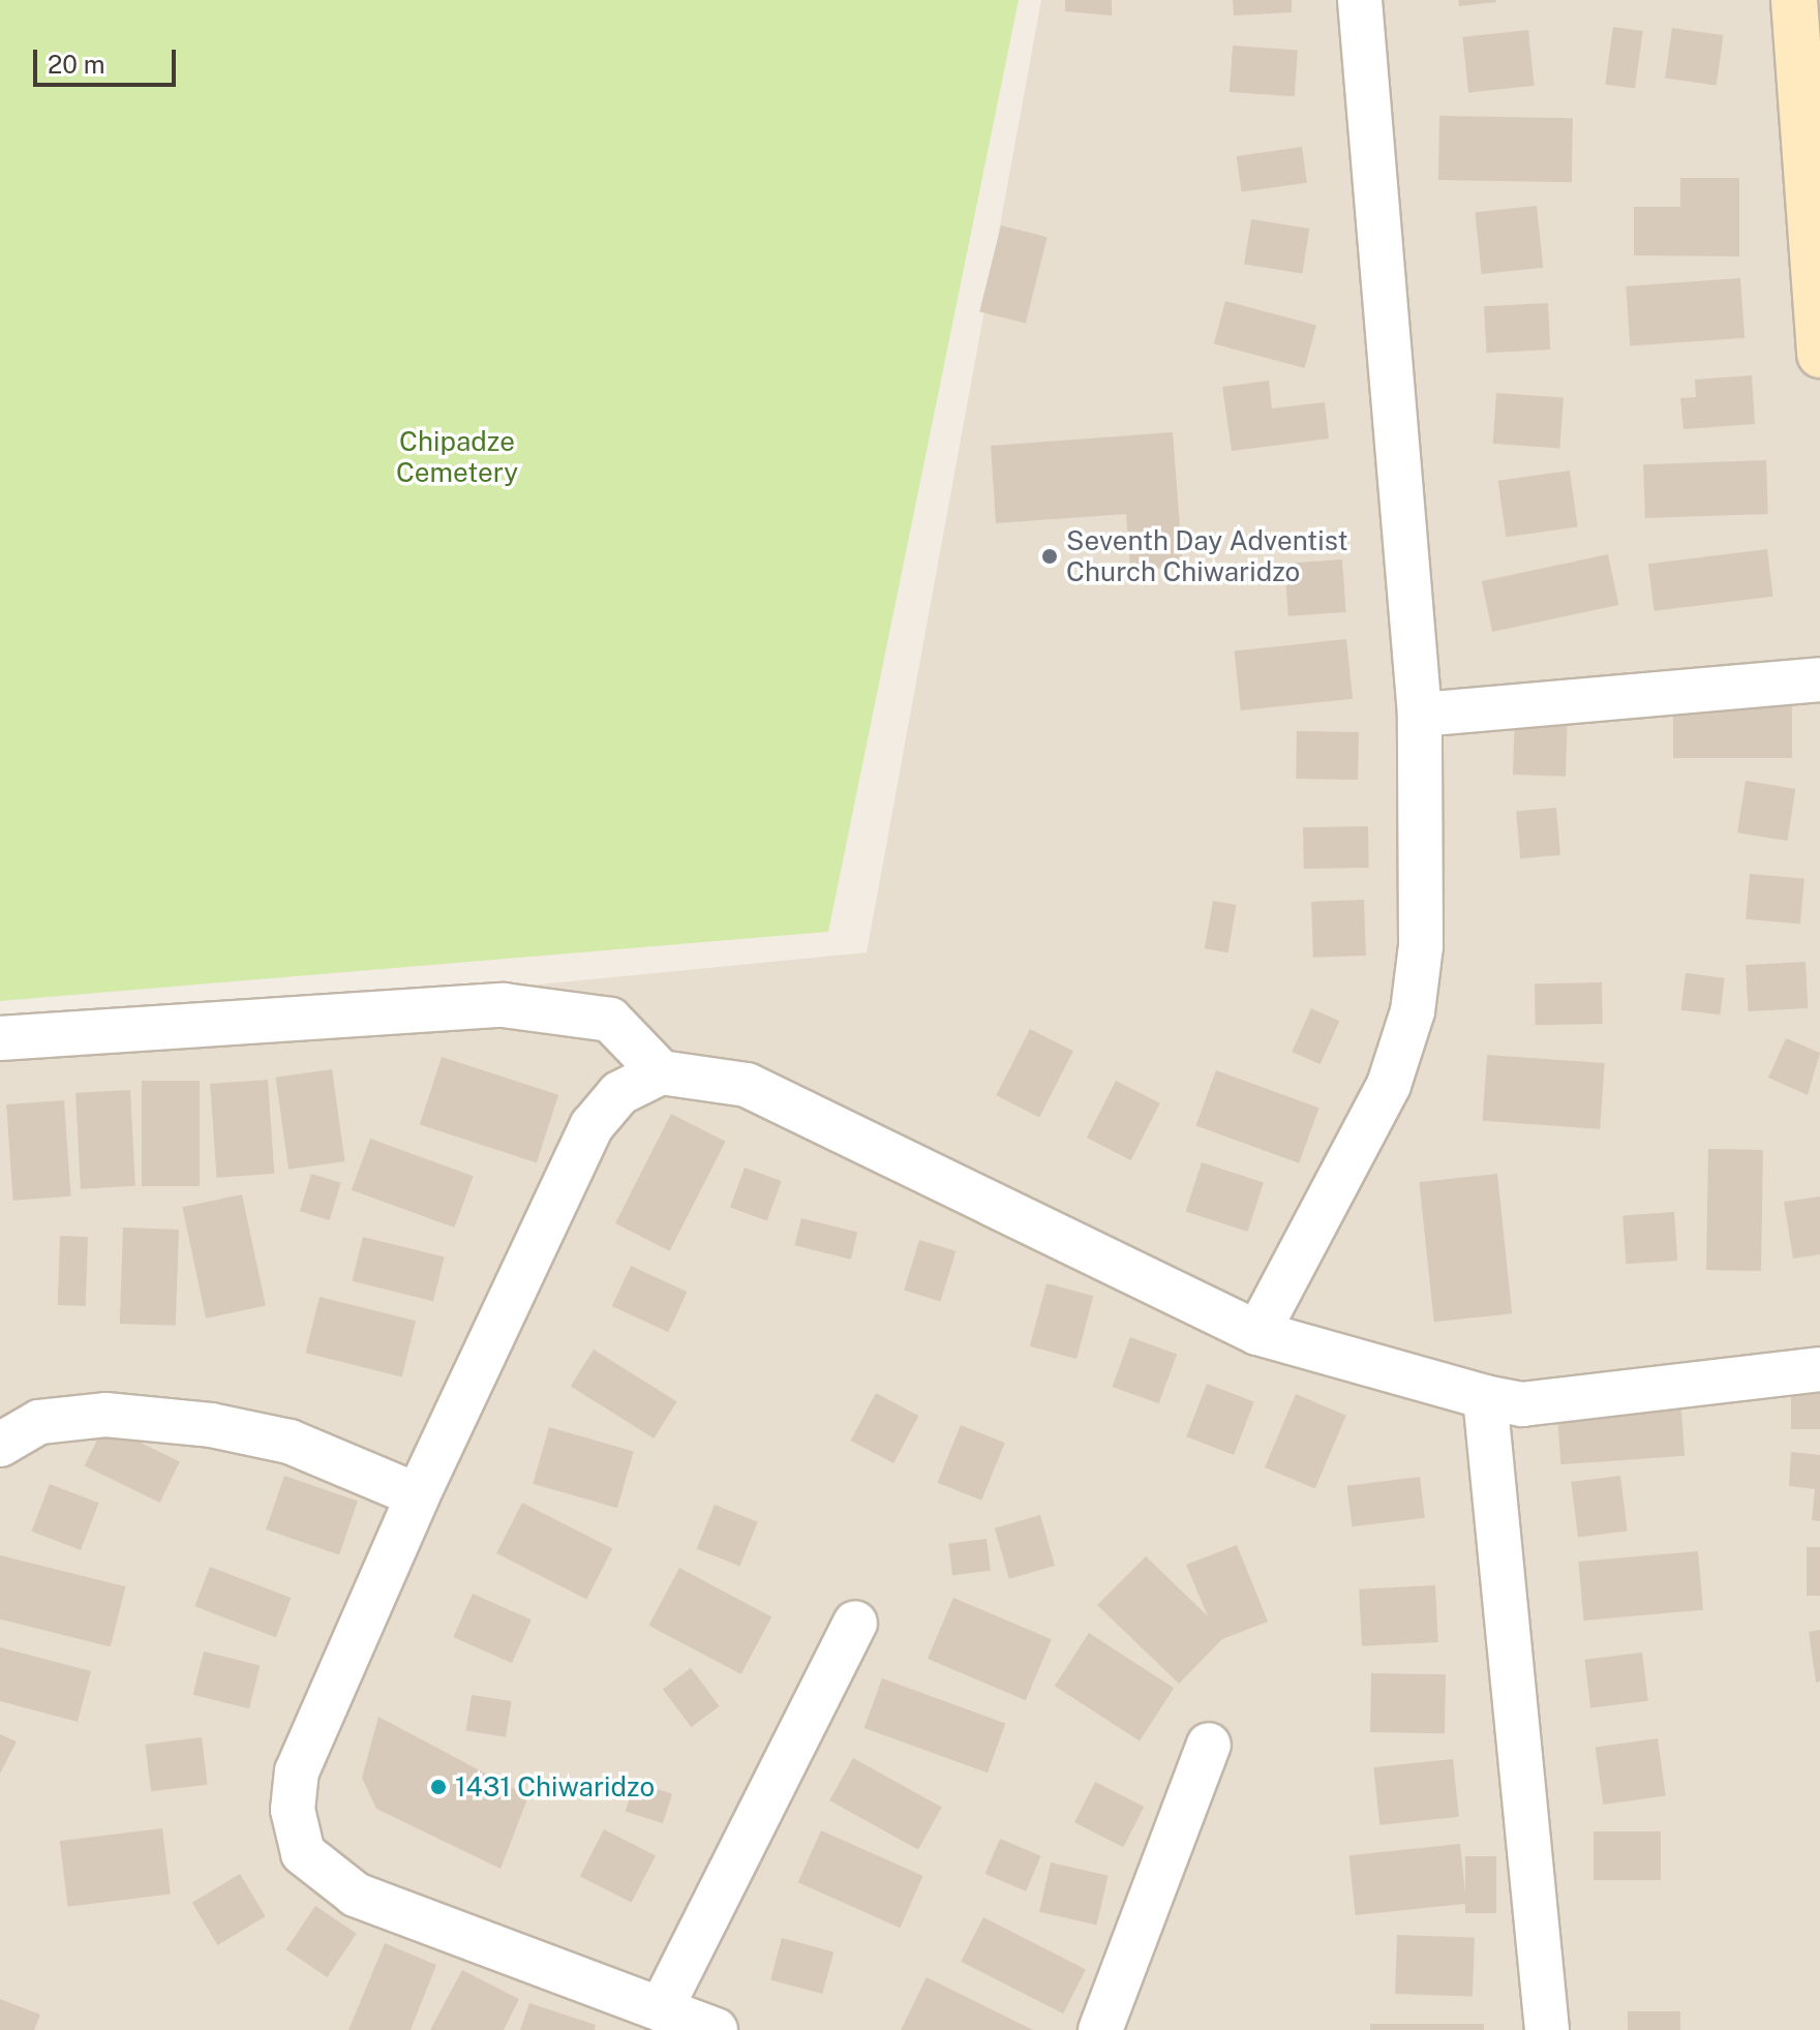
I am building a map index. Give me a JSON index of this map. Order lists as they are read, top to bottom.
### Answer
{
  "parks": ["Chipadze Cemetery"],
  "places": ["Seventh Day Adventist Church Chiwaridzo", "1431 Chiwaridzo"],
  "scale_bar": "20 m"
}
